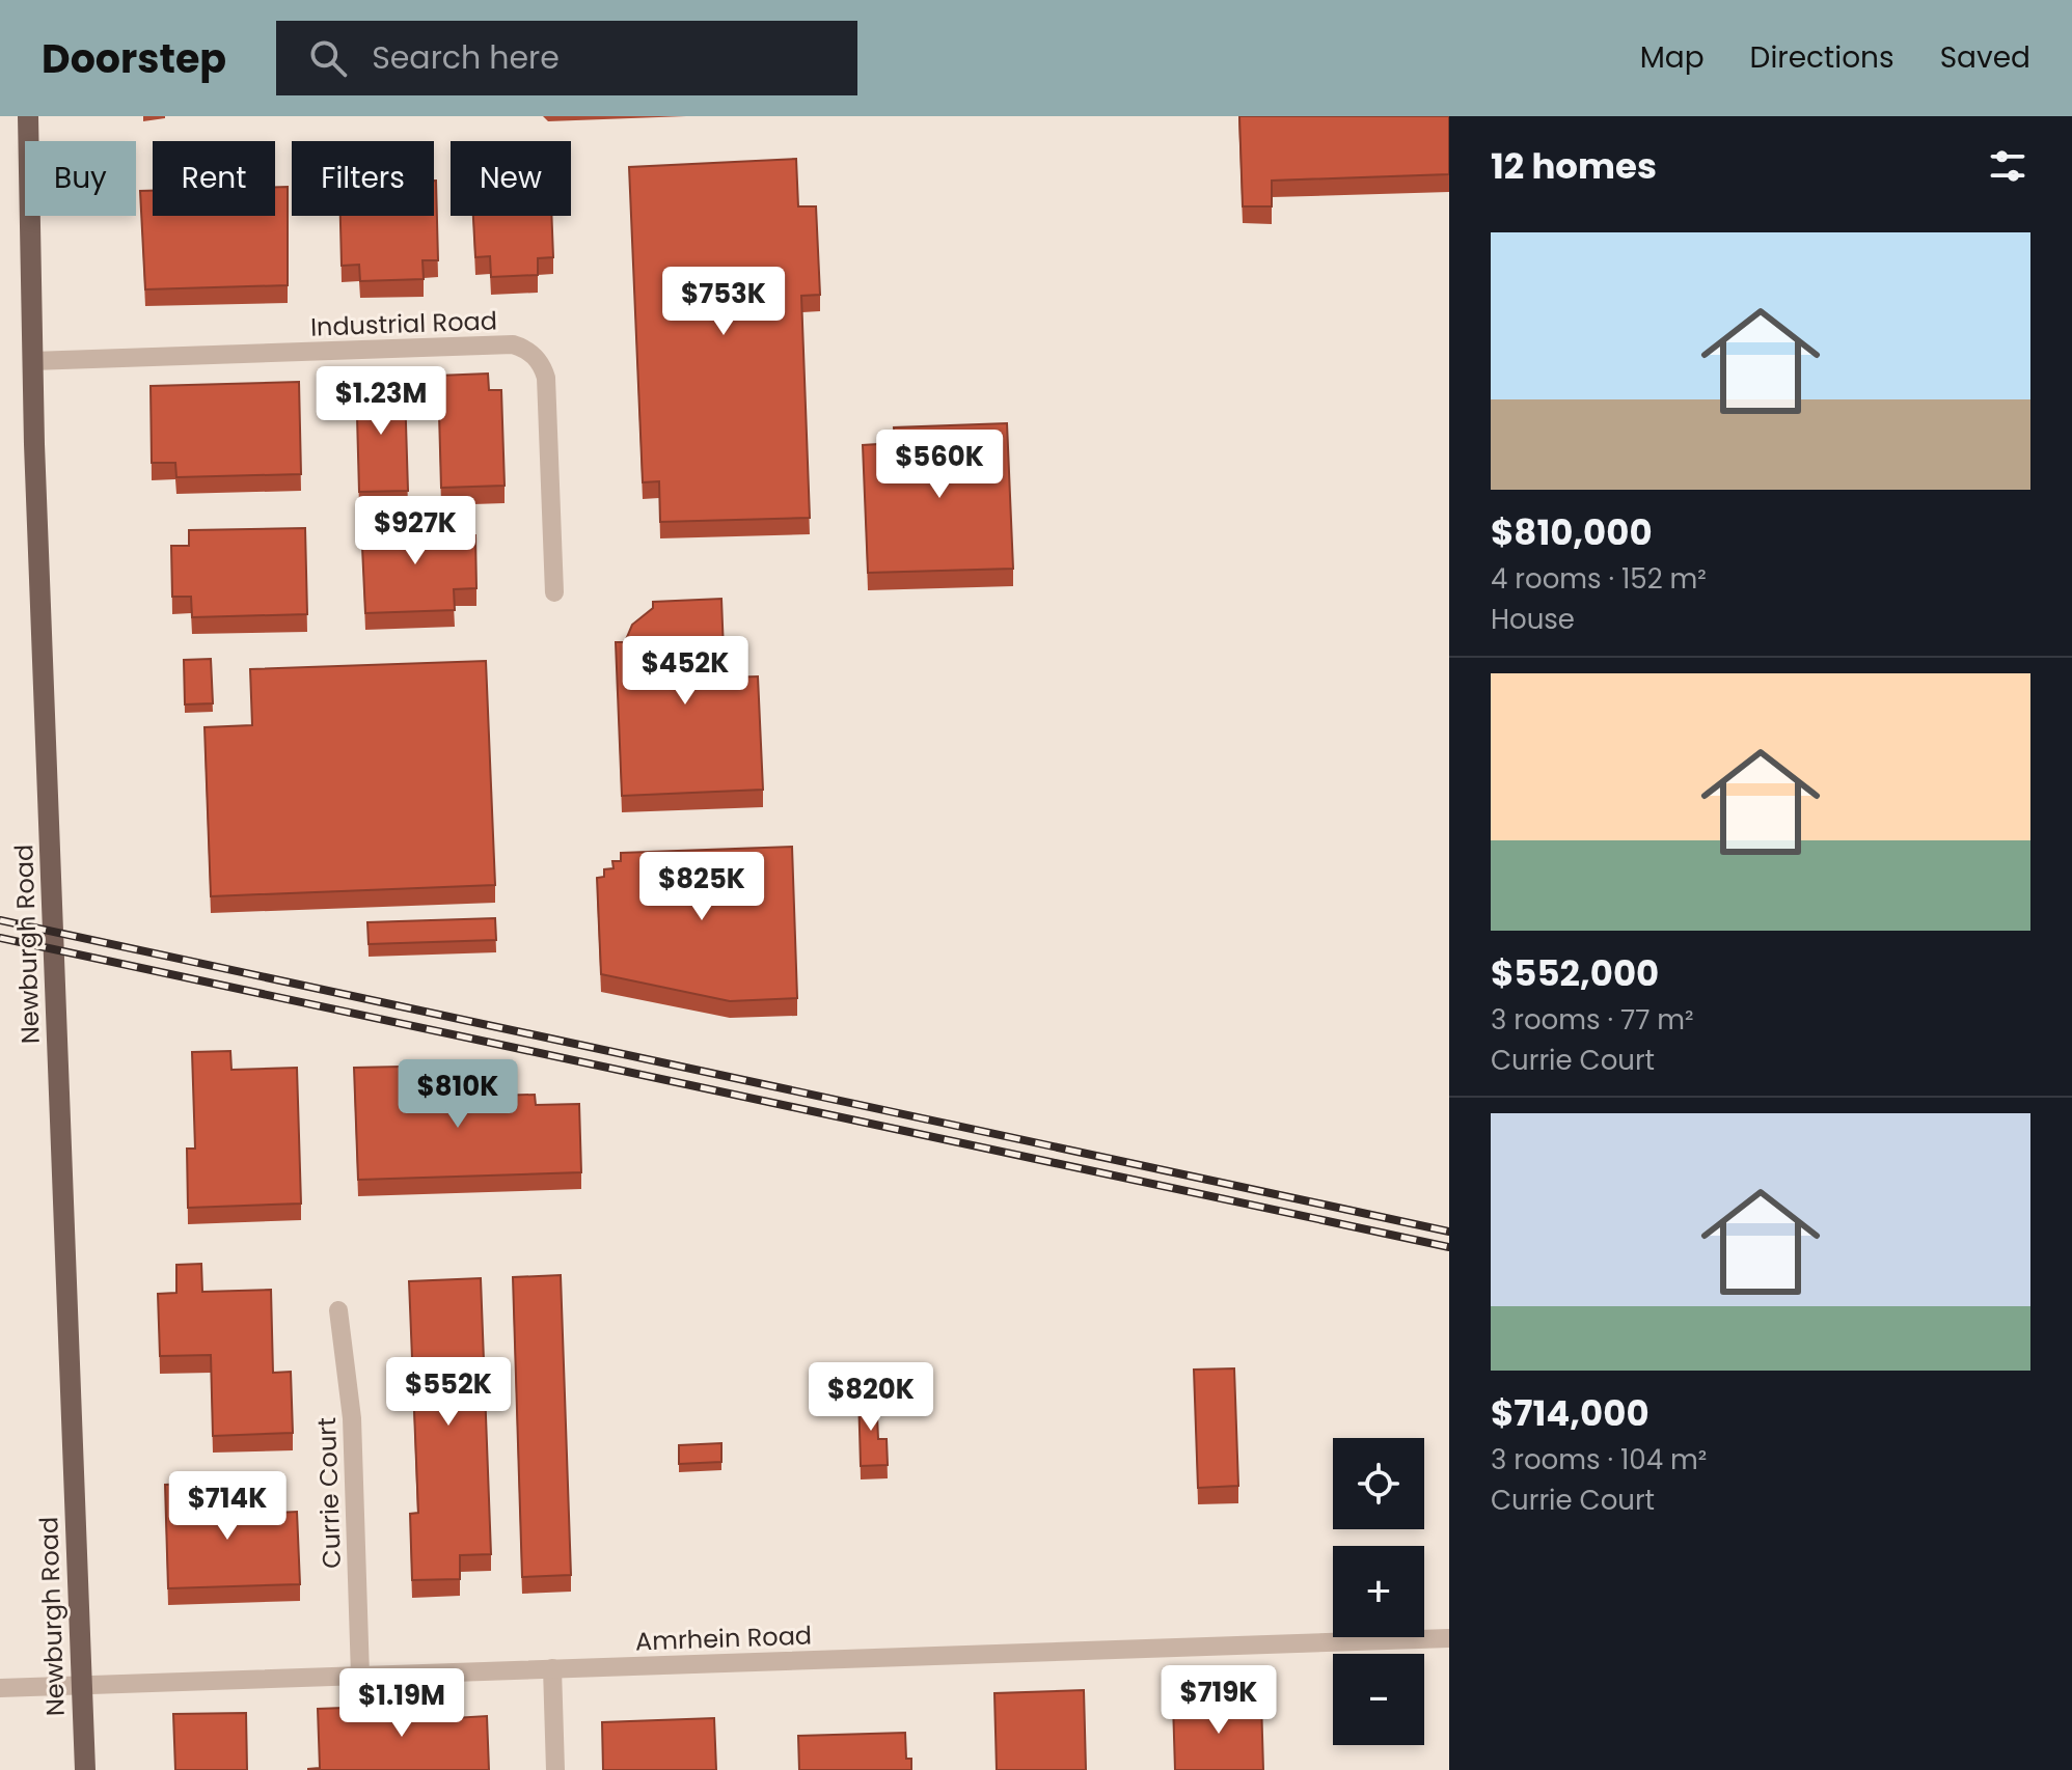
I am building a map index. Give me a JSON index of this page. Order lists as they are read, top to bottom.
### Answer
{
  "streets": {
    "main road": ["Newburgh Road"],
    "street": ["Industrial Road", "Currie Court", "Amrhein Road"]
  },
  "crossings": [
    ["Industrial Road", "Newburgh Road"],
    ["Newburgh Road", "Amrhein Road"],
    ["Currie Court", "Amrhein Road"]
  ],
  "page": {
    "header": "Doorstep",
    "search": "Search here",
    "nav": ["Map", "Directions", "Saved"],
    "heading": "12 homes",
    "chip": [
      "Buy",
      "Rent",
      "Filters",
      "New"
    ],
    "list": [
      {
        "name": "$810,000",
        "note": "4 rooms · 152 m² · House"
      },
      {
        "name": "$552,000",
        "note": "3 rooms · 77 m² · Currie Court"
      },
      {
        "name": "$714,000",
        "note": "3 rooms · 104 m² · Currie Court"
      }
    ],
    "price": [
      "$753K",
      "$1.23M",
      "$560K",
      "$927K",
      "$452K",
      "$825K",
      "$810K",
      "$552K",
      "$820K",
      "$714K",
      "$719K",
      "$1.19M"
    ],
    "map_buttons": ["+", "−"]
  }
}
